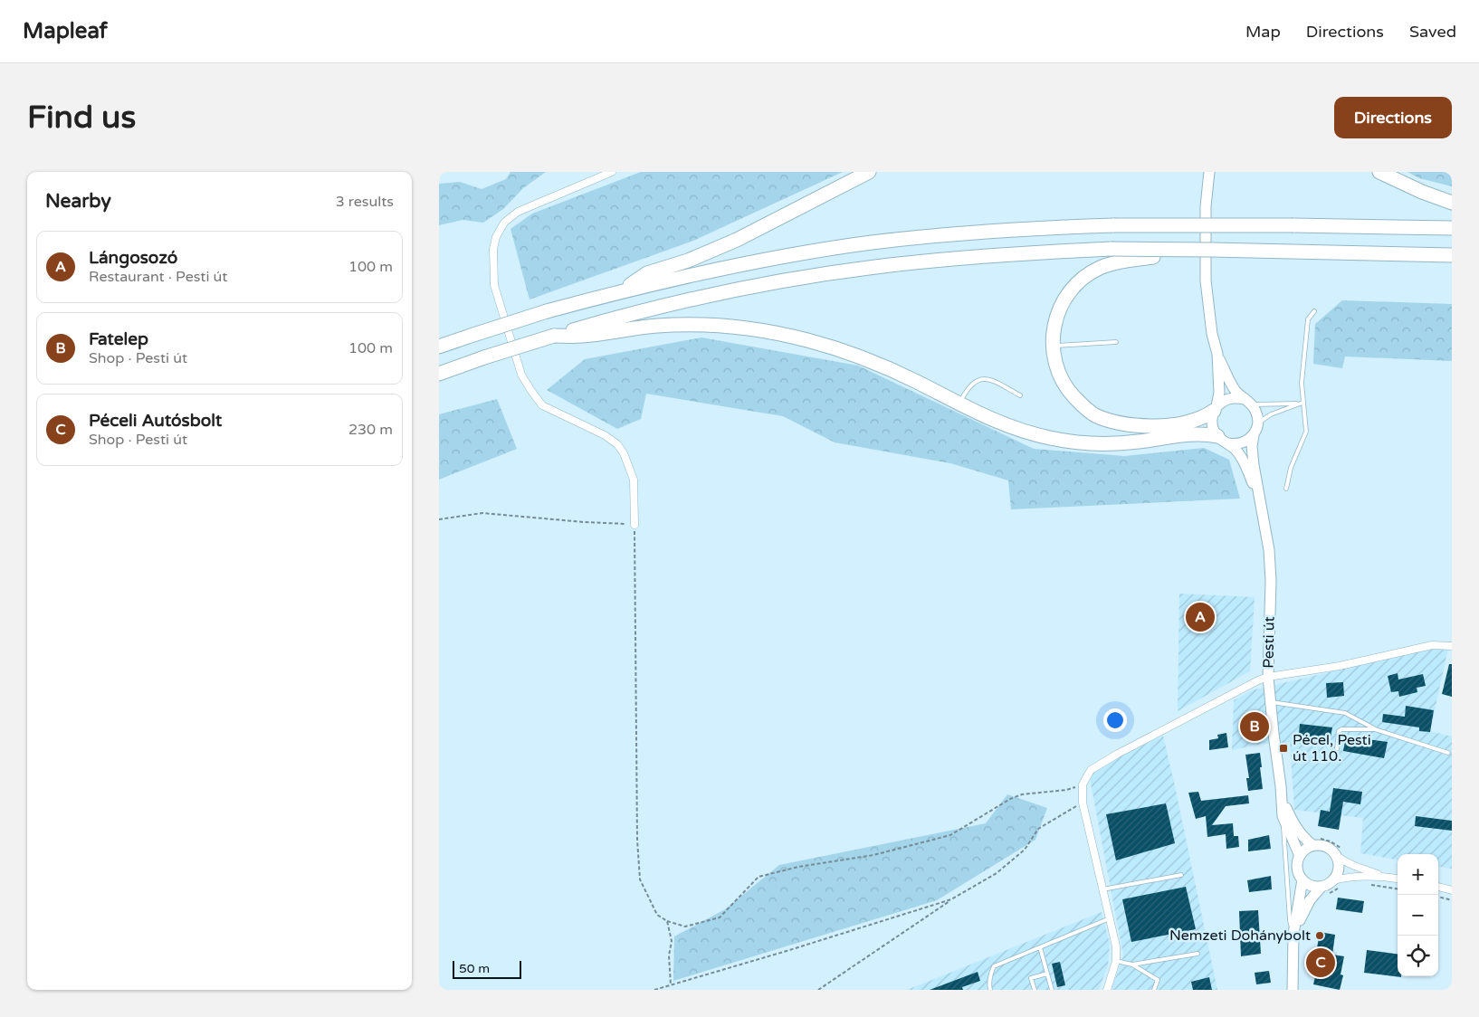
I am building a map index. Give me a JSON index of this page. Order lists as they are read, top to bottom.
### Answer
{
  "streets": {
    "main road": ["Pesti út"]
  },
  "places": {
    "transit": ["Pécel, Pesti út 110."],
    "other": ["Nemzeti Dohánybolt"]
  },
  "scale_bar": "50 m",
  "page": {
    "header": "Mapleaf",
    "nav": ["Map", "Directions", "Saved"],
    "buttons": "Directions",
    "title": "Find us",
    "heading": ["Nearby", "3 results"],
    "list": [
      {
        "mark": "A",
        "name": "Lángosozó",
        "note": "Restaurant · Pesti út",
        "value": "100 m"
      },
      {
        "mark": "B",
        "name": "Fatelep",
        "note": "Shop · Pesti út",
        "value": "100 m"
      },
      {
        "mark": "C",
        "name": "Péceli Autósbolt",
        "note": "Shop · Pesti út",
        "value": "230 m"
      }
    ],
    "pins": ["A", "B", "C"],
    "map_buttons": ["+", "−"],
    "scale": "50 m"
  }
}
